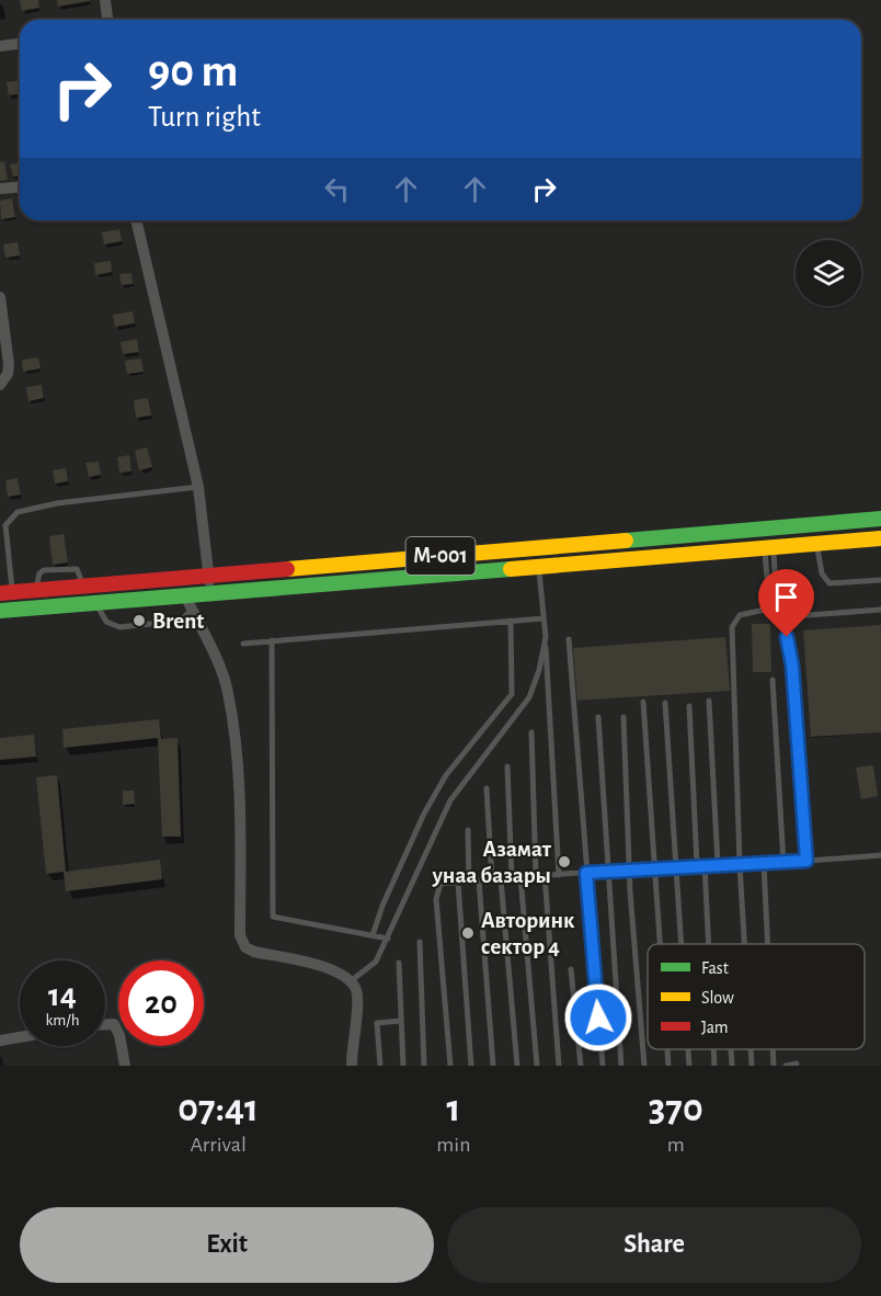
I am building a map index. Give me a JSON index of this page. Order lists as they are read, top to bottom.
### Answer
{
  "streets": {
    "main road": ["M-001"]
  },
  "places": ["Brent", "Азамат унаа базары", "Авторинк сектор 4"],
  "legend": ["Fast", "Slow", "Jam"],
  "page": {
    "turn": ["90 m", "Turn right"],
    "speed": "14 km/h",
    "limit": "20",
    "eta": [
      "07:41",
      "Arrival",
      "1",
      "min",
      "370",
      "m"
    ],
    "buttons": ["Exit", "Share"]
  }
}
